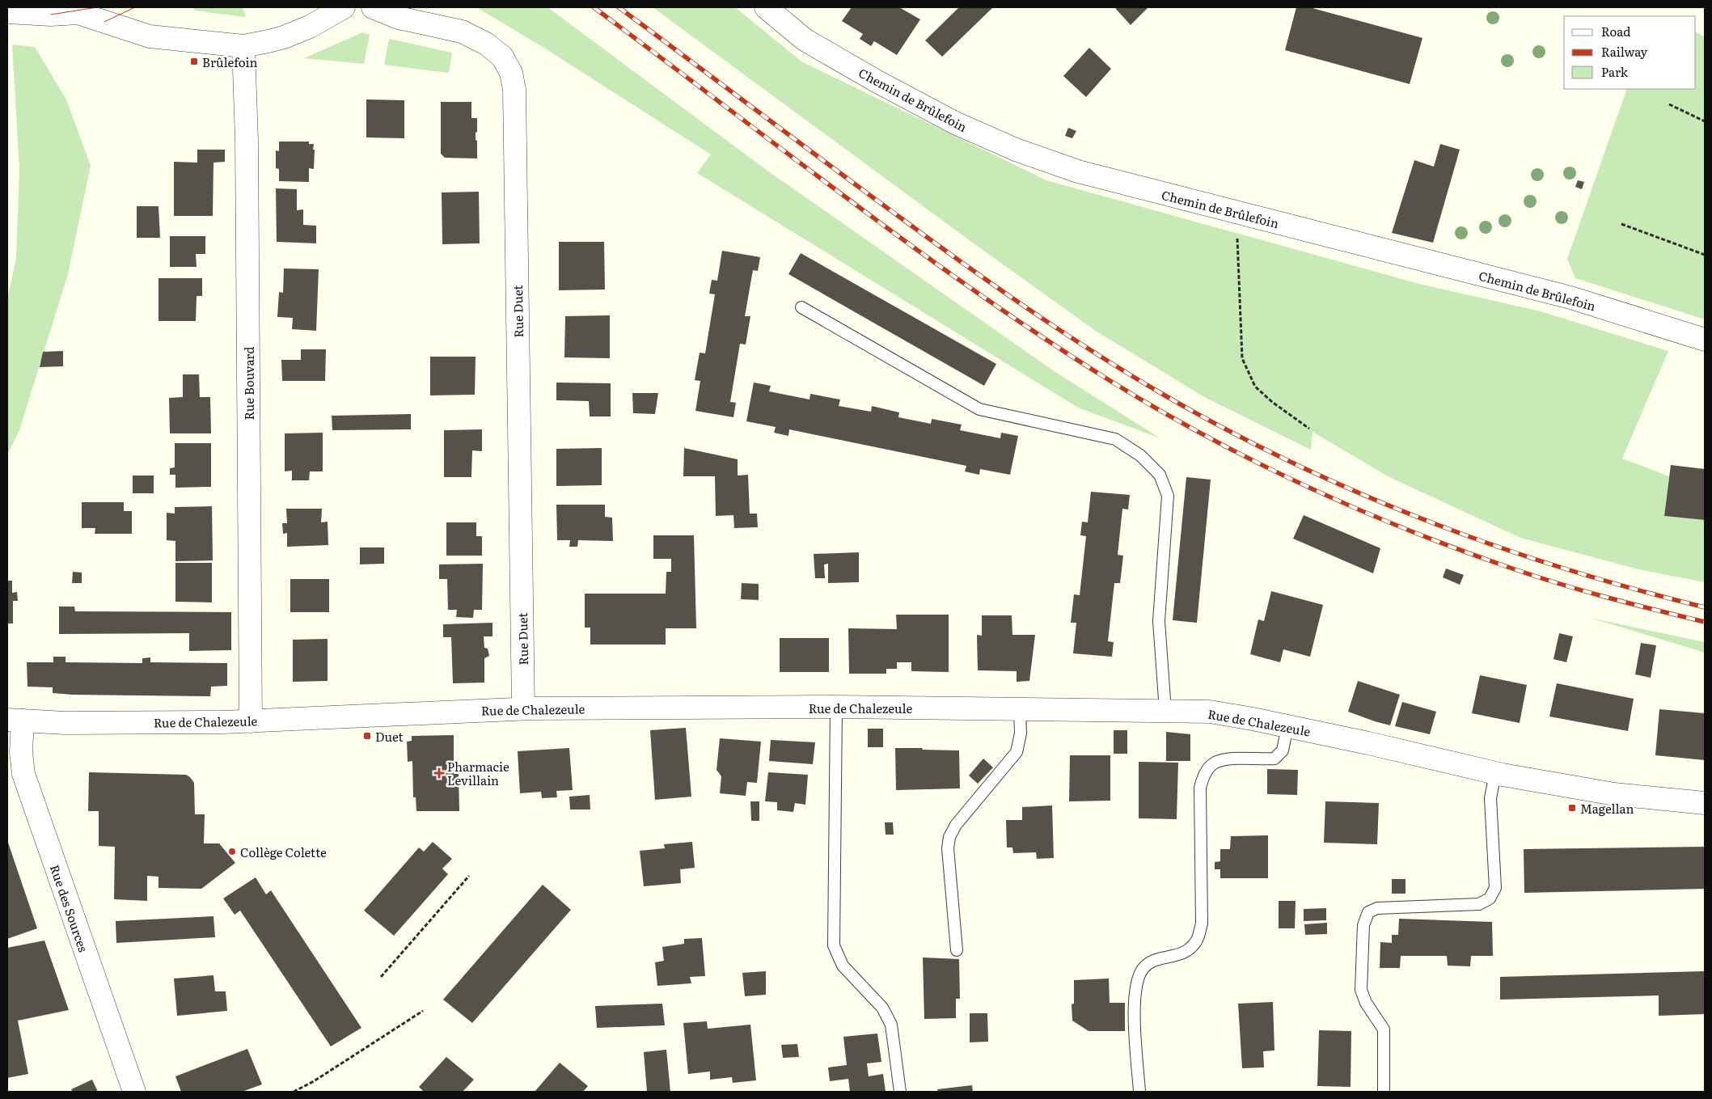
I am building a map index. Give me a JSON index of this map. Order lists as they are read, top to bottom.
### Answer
{
  "streets": {
    "street": [
      "Chemin de Brûlefoin",
      "Rue Duet",
      "Rue Bouvard",
      "Rue de Chalezeule",
      "Rue des Sources"
    ]
  },
  "crossings": [
    ["Rue Duet", "Rue de Chalezeule"],
    ["Rue Bouvard", "Rue de Chalezeule"],
    ["Rue de Chalezeule", "Rue des Sources"]
  ],
  "places": {
    "transit": ["Brûlefoin", "Duet", "Magellan"],
    "health": ["Pharmacie Levillain"],
    "other": ["Collège Colette"]
  },
  "legend": ["Road", "Railway", "Park"]
}
